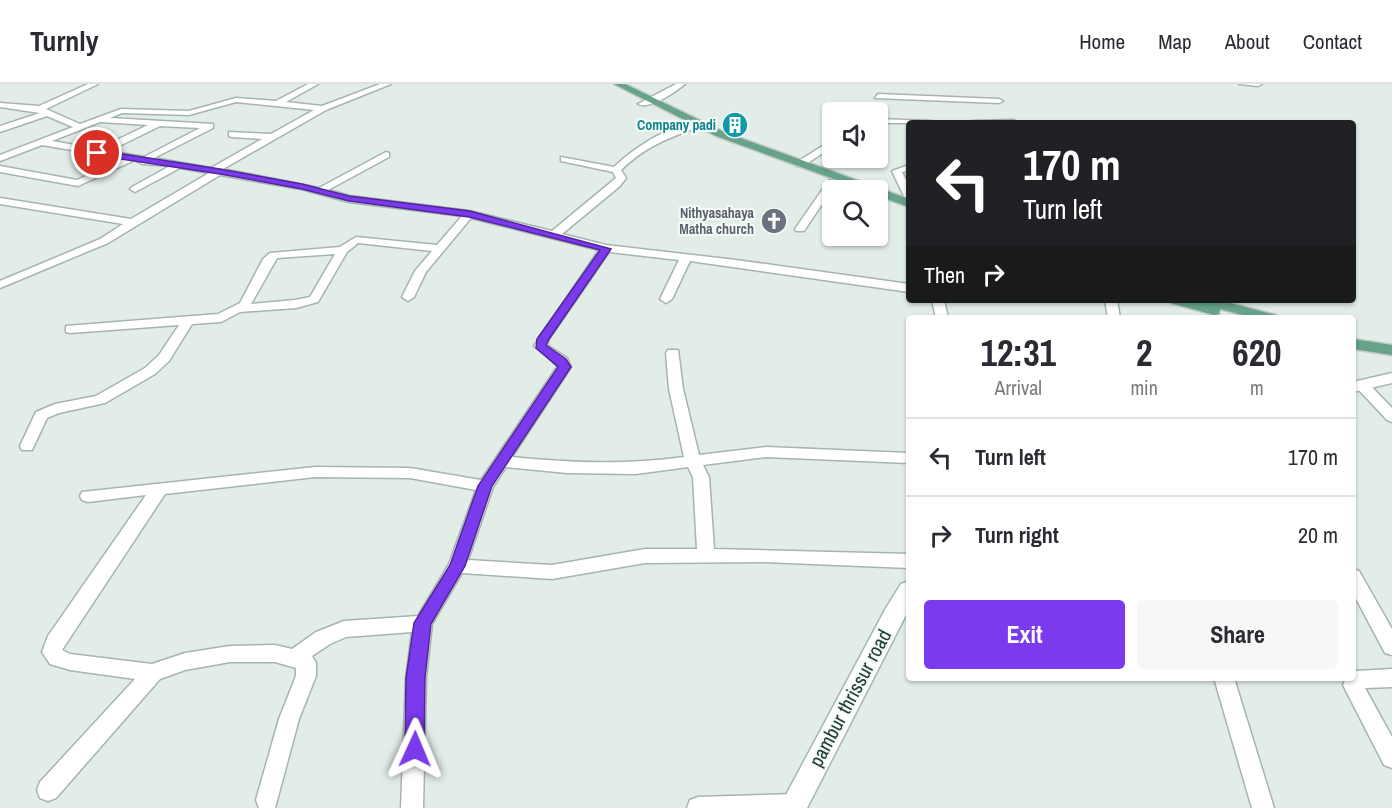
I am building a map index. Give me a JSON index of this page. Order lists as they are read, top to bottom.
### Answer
{
  "streets": {
    "main road": ["pambur thrissur road"]
  },
  "places": {
    "building": ["Company padi"],
    "church": ["Nithyasahaya Matha church"]
  },
  "page": {
    "header": "Turnly",
    "nav": [
      "Home",
      "Map",
      "About",
      "Contact"
    ],
    "turn": ["170 m", "Turn left"],
    "then": "Then",
    "eta": [
      "12:31",
      "Arrival",
      "2",
      "min",
      "620",
      "m"
    ],
    "list": [
      {
        "name": "Turn left",
        "value": "170 m"
      },
      {
        "name": "Turn right",
        "value": "20 m"
      }
    ],
    "buttons": ["Exit", "Share"]
  }
}
